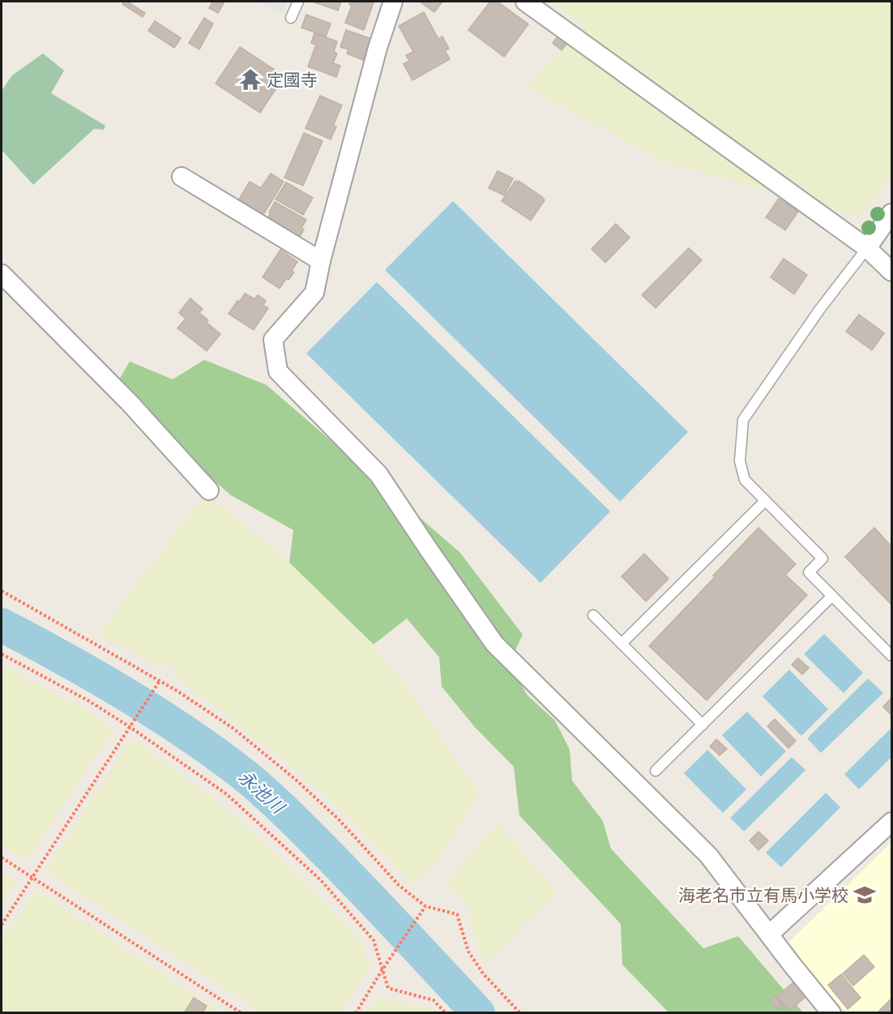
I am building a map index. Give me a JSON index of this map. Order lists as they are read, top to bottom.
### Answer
{
  "water": ["永池川"],
  "places": {
    "temple": ["定國寺"],
    "school or university": ["海老名市立有馬小学校"]
  }
}
